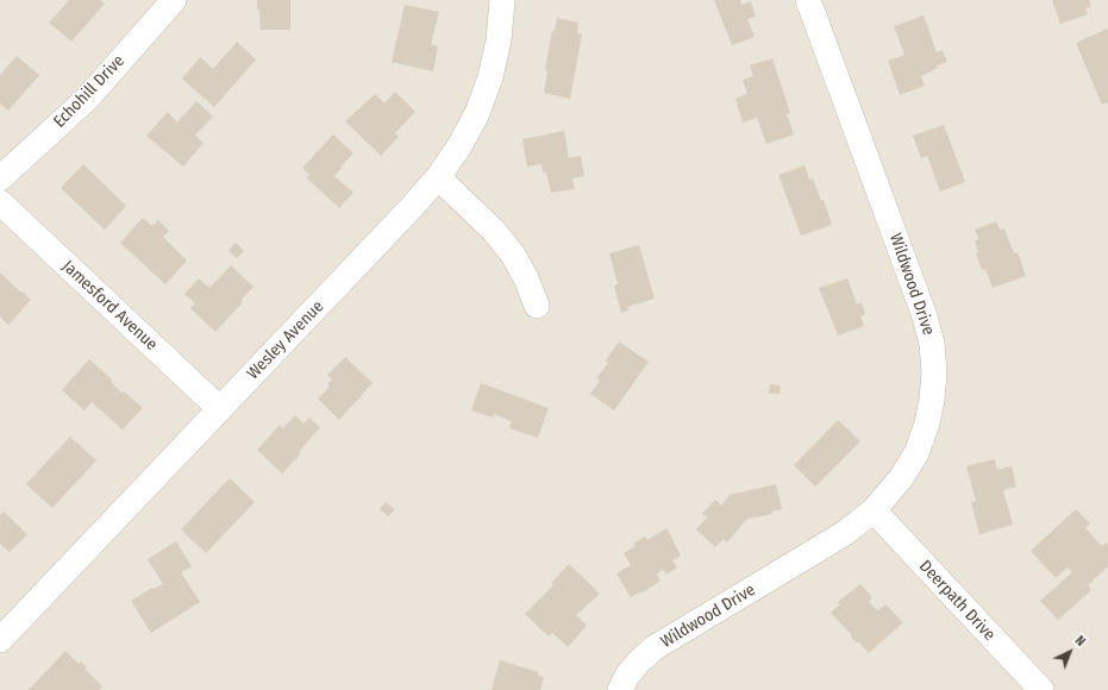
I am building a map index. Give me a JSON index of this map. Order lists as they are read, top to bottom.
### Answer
{
  "streets": {
    "street": [
      "Echohill Drive",
      "Wildwood Drive",
      "Jamesford Avenue",
      "Wesley Avenue",
      "Deerpath Drive"
    ]
  },
  "crossings": [
    ["Wildwood Drive", "Deerpath Drive"],
    ["Jamesford Avenue", "Wesley Avenue"]
  ],
  "north": "top right"
}
